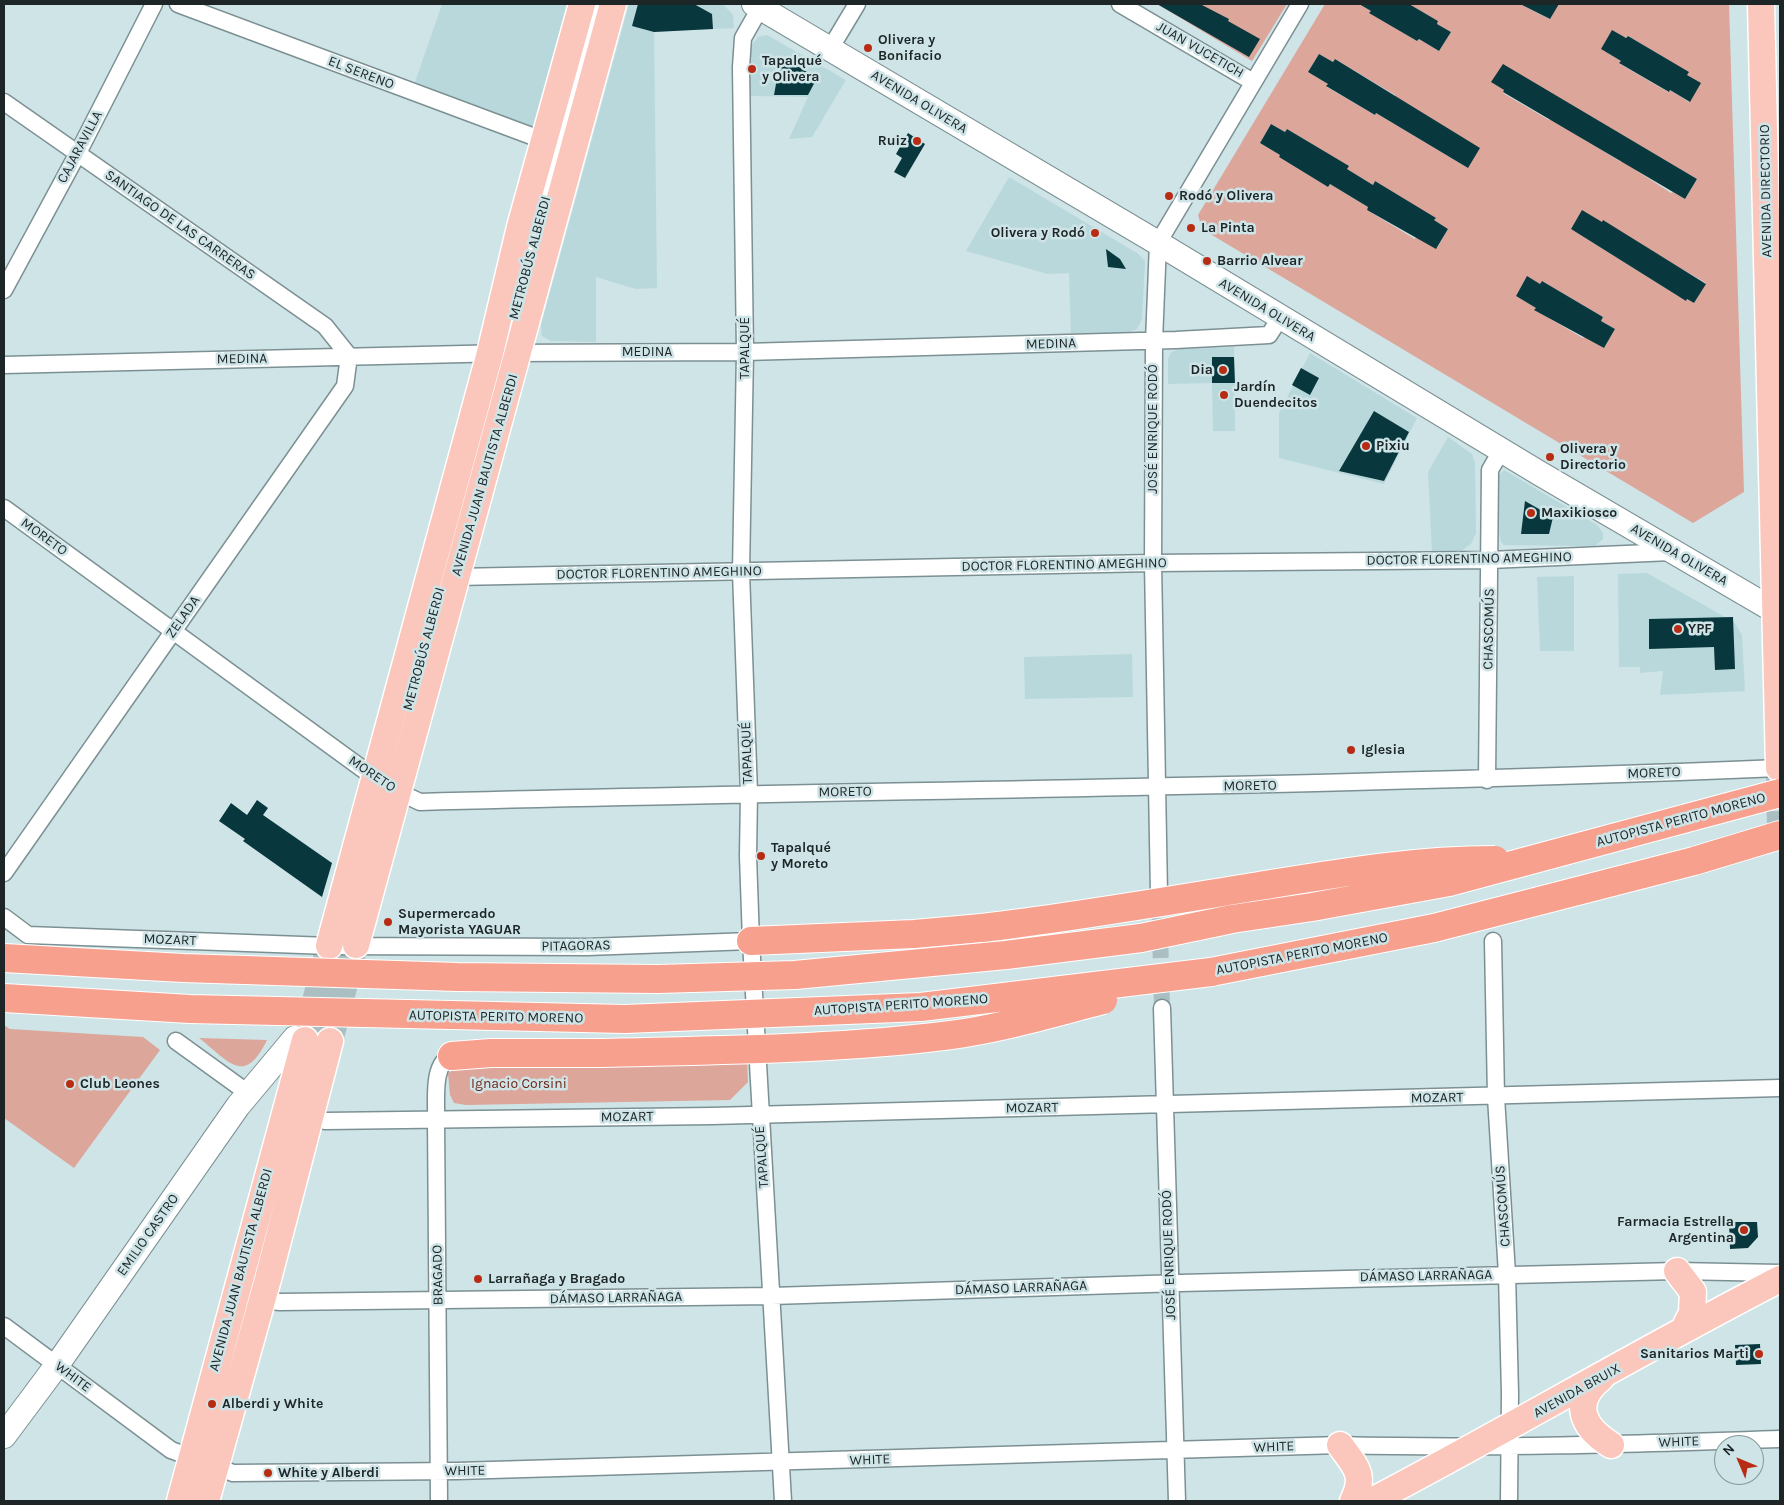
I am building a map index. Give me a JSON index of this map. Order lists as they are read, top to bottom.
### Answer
{
  "streets": {
    "highway": ["AUTOPISTA PERITO MORENO"],
    "main road": [
      "AVENIDA OLIVERA",
      "AVENIDA DIRECTORIO",
      "AVENIDA JUAN BAUTISTA ALBERDI",
      "EMILIO CASTRO",
      "AVENIDA BRUIX"
    ],
    "street": [
      "JUAN VUCETICH",
      "EL SERENO",
      "CAJARAVILLA",
      "SANTIAGO DE LAS CARRERAS",
      "MEDINA",
      "TAPALQUÉ",
      "JOSÉ ENRIQUE RODÓ",
      "MORETO",
      "DOCTOR FLORENTINO AMEGHINO",
      "ZELADA",
      "CHASCOMÚS",
      "MOZART",
      "PITAGORAS",
      "BRAGADO",
      "DÁMASO LARRAÑAGA",
      "WHITE"
    ],
    "lane": ["METROBÚS ALBERDI"]
  },
  "crossings": [
    ["JUAN VUCETICH", "JOSÉ ENRIQUE RODÓ"],
    ["EL SERENO", "AVENIDA JUAN BAUTISTA ALBERDI"],
    ["AVENIDA OLIVERA", "AVENIDA DIRECTORIO"],
    ["AVENIDA OLIVERA", "MEDINA"],
    ["AVENIDA OLIVERA", "TAPALQUÉ"],
    ["AVENIDA OLIVERA", "JOSÉ ENRIQUE RODÓ"],
    ["AVENIDA OLIVERA", "DOCTOR FLORENTINO AMEGHINO"],
    ["AVENIDA OLIVERA", "CHASCOMÚS"],
    ["CAJARAVILLA", "SANTIAGO DE LAS CARRERAS"],
    ["AVENIDA DIRECTORIO", "MORETO"],
    ["AVENIDA DIRECTORIO", "AUTOPISTA PERITO MORENO"],
    ["SANTIAGO DE LAS CARRERAS", "MEDINA"],
    ["SANTIAGO DE LAS CARRERAS", "ZELADA"],
    ["MEDINA", "TAPALQUÉ"],
    ["MEDINA", "JOSÉ ENRIQUE RODÓ"],
    ["MEDINA", "AVENIDA JUAN BAUTISTA ALBERDI"],
    ["MEDINA", "ZELADA"],
    ["TAPALQUÉ", "MORETO"],
    ["TAPALQUÉ", "DOCTOR FLORENTINO AMEGHINO"],
    ["TAPALQUÉ", "MOZART"],
    ["TAPALQUÉ", "PITAGORAS"],
    ["TAPALQUÉ", "DÁMASO LARRAÑAGA"],
    ["TAPALQUÉ", "WHITE"],
    ["JOSÉ ENRIQUE RODÓ", "MORETO"],
    ["JOSÉ ENRIQUE RODÓ", "DOCTOR FLORENTINO AMEGHINO"],
    ["JOSÉ ENRIQUE RODÓ", "MOZART"],
    ["JOSÉ ENRIQUE RODÓ", "DÁMASO LARRAÑAGA"],
    ["JOSÉ ENRIQUE RODÓ", "WHITE"],
    ["AVENIDA JUAN BAUTISTA ALBERDI", "MORETO"],
    ["AVENIDA JUAN BAUTISTA ALBERDI", "DOCTOR FLORENTINO AMEGHINO"],
    ["AVENIDA JUAN BAUTISTA ALBERDI", "MOZART"],
    ["AVENIDA JUAN BAUTISTA ALBERDI", "PITAGORAS"],
    ["AVENIDA JUAN BAUTISTA ALBERDI", "EMILIO CASTRO"],
    ["AVENIDA JUAN BAUTISTA ALBERDI", "DÁMASO LARRAÑAGA"],
    ["AVENIDA JUAN BAUTISTA ALBERDI", "WHITE"],
    ["MORETO", "ZELADA"],
    ["MORETO", "CHASCOMÚS"],
    ["MORETO", "AUTOPISTA PERITO MORENO"],
    ["DOCTOR FLORENTINO AMEGHINO", "CHASCOMÚS"],
    ["CHASCOMÚS", "MOZART"],
    ["CHASCOMÚS", "DÁMASO LARRAÑAGA"],
    ["CHASCOMÚS", "WHITE"],
    ["CHASCOMÚS", "AVENIDA BRUIX"],
    ["MOZART", "PITAGORAS"],
    ["MOZART", "BRAGADO"],
    ["EMILIO CASTRO", "WHITE"],
    ["BRAGADO", "DÁMASO LARRAÑAGA"],
    ["BRAGADO", "WHITE"],
    ["WHITE", "AVENIDA BRUIX"]
  ],
  "parks": ["Ignacio Corsini"],
  "places": [
    "Olivera y Bonifacio",
    "Tapalqué y Olivera",
    "Ruiz",
    "Rodó y Olivera",
    "La Pinta",
    "Olivera y Rodó",
    "Barrio Alvear",
    "Dia",
    "Jardín Duendecitos",
    "Pixiu",
    "Olivera y Directorio",
    "Maxikiosco",
    "YPF",
    "Iglesia",
    "Tapalqué y Moreto",
    "Supermercado Mayorista YAGUAR",
    "Club Leones",
    "Farmacia Estrella Argentina",
    "Larrañaga y Bragado",
    "Sanitarios Marti",
    "Alberdi y White",
    "White y Alberdi"
  ],
  "north": "top left"
}
